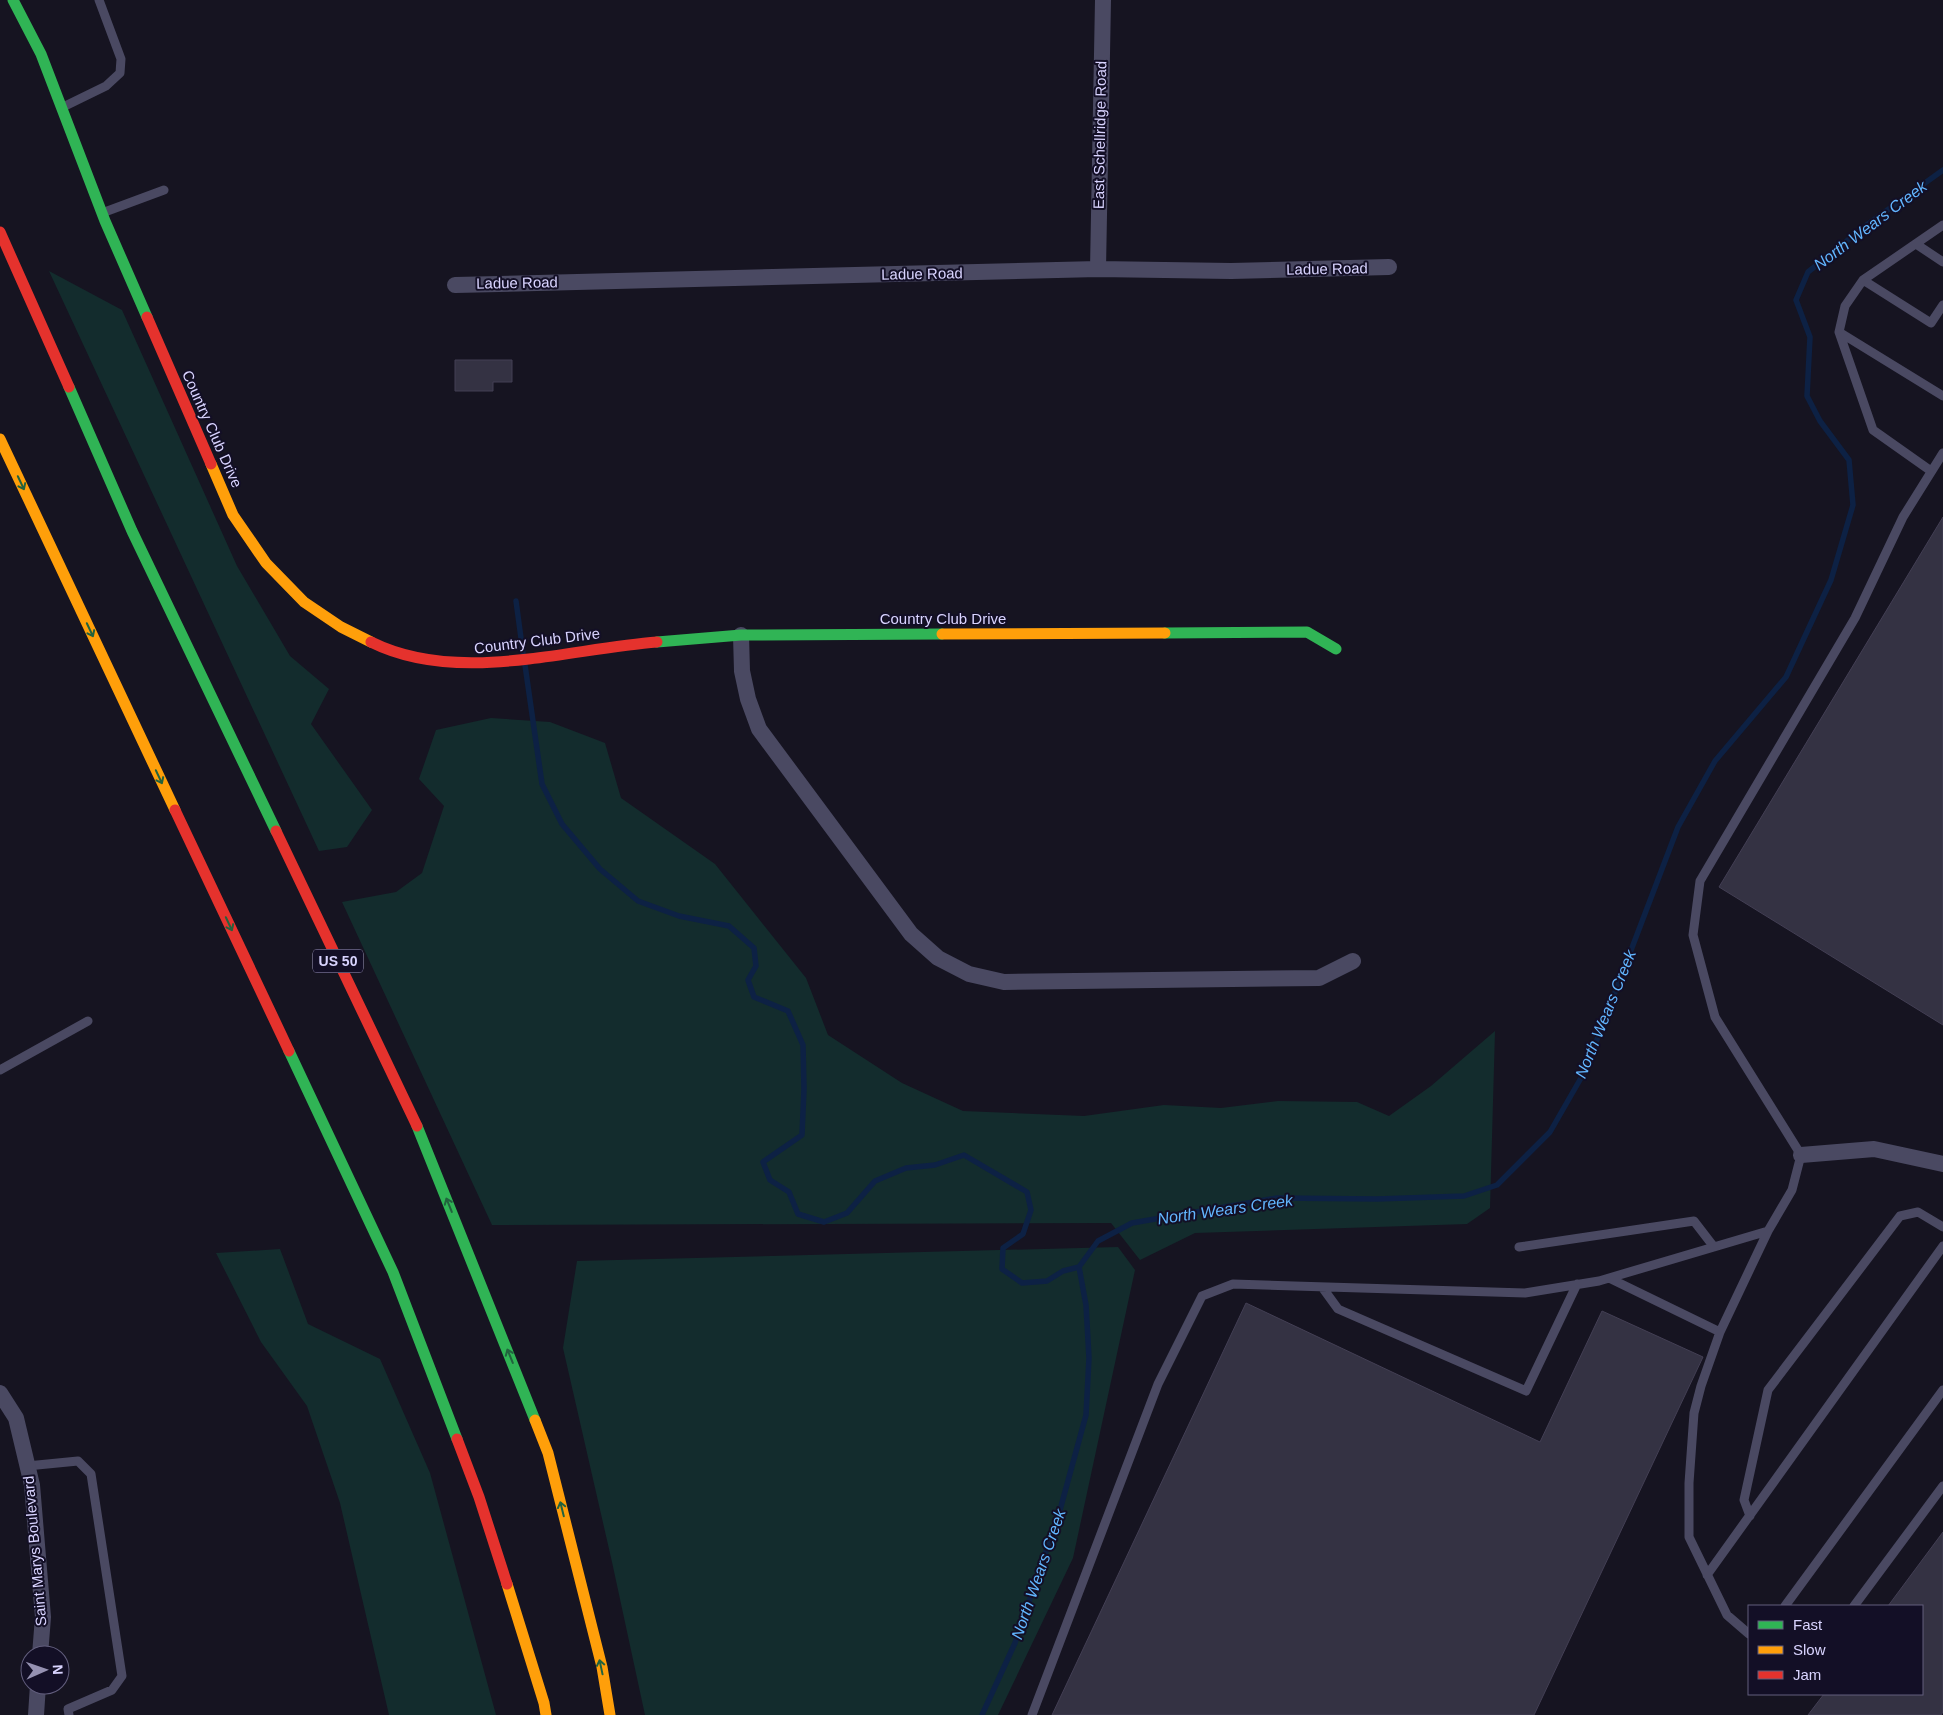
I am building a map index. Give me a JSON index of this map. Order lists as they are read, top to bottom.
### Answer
{
  "streets": {
    "main road": ["Country Club Drive", "US 50"],
    "street": ["East Schellridge Road", "Ladue Road", "Saint Marys Boulevard"]
  },
  "crossings": [
    ["East Schellridge Road", "Ladue Road"]
  ],
  "water": ["North Wears Creek"],
  "legend": ["Fast", "Slow", "Jam"],
  "north": "right"
}
